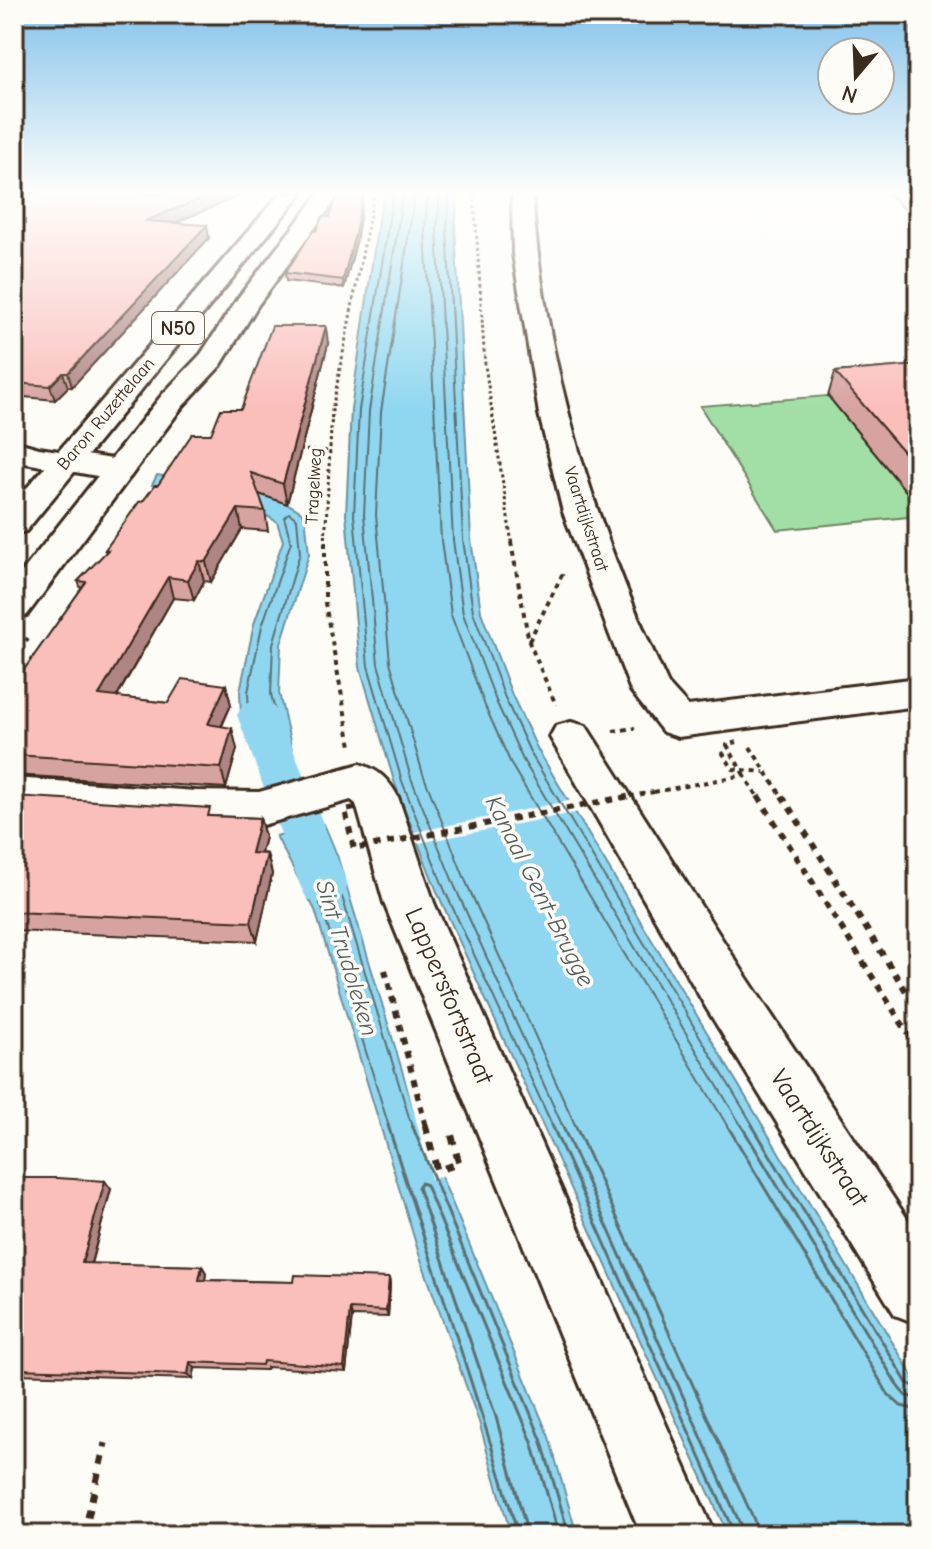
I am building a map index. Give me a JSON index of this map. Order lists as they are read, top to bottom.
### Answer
{
  "streets": {
    "street": [
      "N50",
      "Baron Ruzettelaan",
      "Vaartdijkstraat",
      "Lappersfortstraat"
    ],
    "path": ["Tragelweg"]
  },
  "crossings": [
    ["Tragelweg", "Lappersfortstraat"]
  ],
  "water": ["Kanaal Gent-Brugge", "Sint Trudoleken"],
  "north": "bottom"
}
